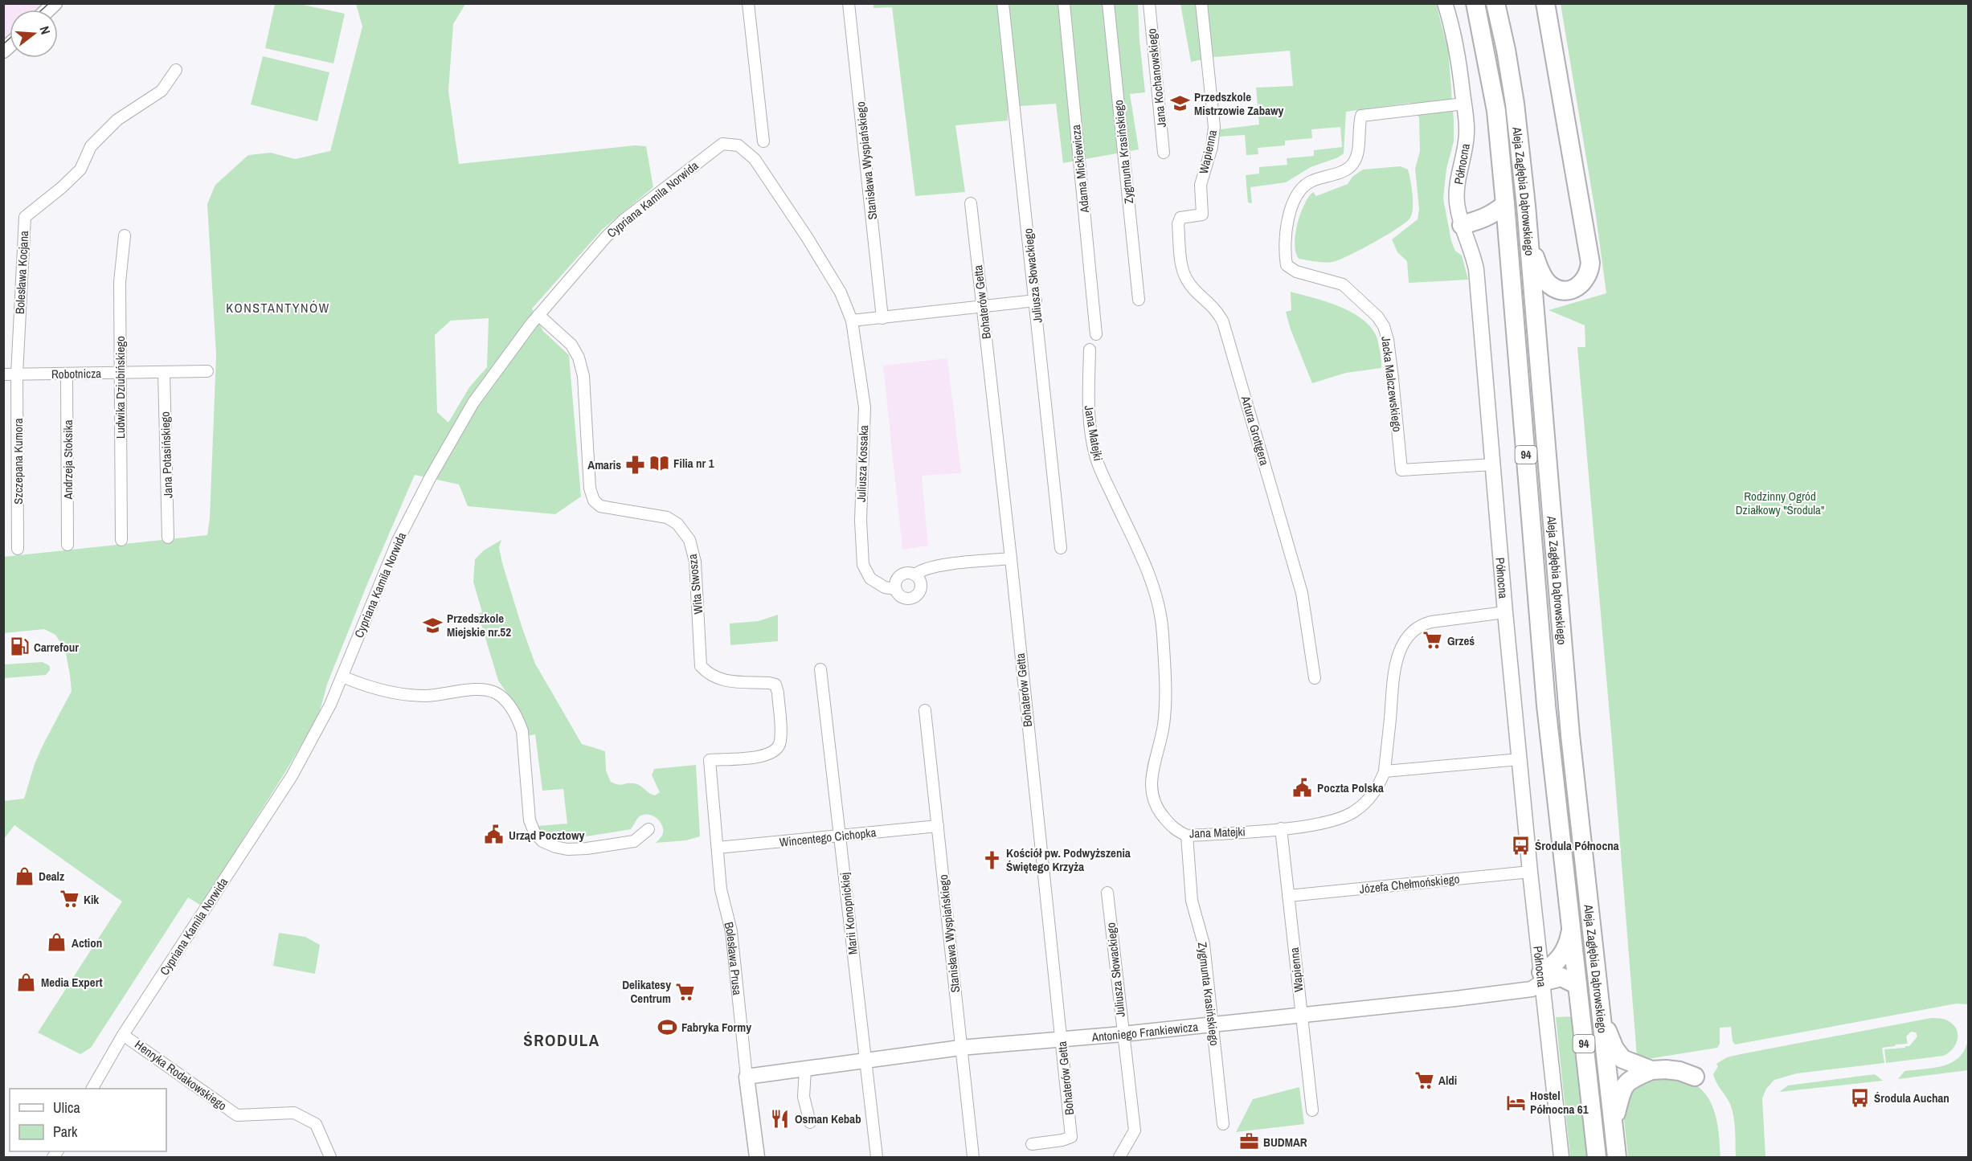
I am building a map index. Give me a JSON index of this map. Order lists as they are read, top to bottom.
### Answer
{
  "streets": {
    "main road": ["Aleja Zagłębia Dąbrowskiego", "94"],
    "street": [
      "Jana Kochanowskiego",
      "Zygmunta Krasińskiego",
      "Wapienna",
      "Stanisława Wyspiańskiego",
      "Północna",
      "Adama Mickiewicza",
      "Cypriana Kamila Norwida",
      "Bolesława Kocjana",
      "Juliusza Słowackiego",
      "Bohaterów Getta",
      "Robotnicza",
      "Jacka Malczewskiego",
      "Ludwika Dziubińskiego",
      "Artura Grottgera",
      "Jana Matejki",
      "Jana Potasińskiego",
      "Andrzeja Stoksika",
      "Szczepana Kumora",
      "Juliusza Kossaka",
      "Wita Stwosza",
      "Wincentego Cichopka",
      "Józefa Chełmońskiego",
      "Marii Konopnickiej",
      "Bolesława Prusa",
      "Antoniego Frankiewicza",
      "Henryka Rodakowskiego"
    ]
  },
  "crossings": [
    ["Zygmunta Krasińskiego", "Jana Matejki"],
    ["Zygmunta Krasińskiego", "Antoniego Frankiewicza"],
    ["Wapienna", "Artura Grottgera"],
    ["Wapienna", "Jana Matejki"],
    ["Wapienna", "Józefa Chełmońskiego"],
    ["Wapienna", "Antoniego Frankiewicza"],
    ["Stanisława Wyspiańskiego", "Wincentego Cichopka"],
    ["Stanisława Wyspiańskiego", "Antoniego Frankiewicza"],
    ["Północna", "Jacka Malczewskiego"],
    ["Północna", "Jana Matejki"],
    ["Północna", "Józefa Chełmońskiego"],
    ["Północna", "Antoniego Frankiewicza"],
    ["Cypriana Kamila Norwida", "Juliusza Kossaka"],
    ["Cypriana Kamila Norwida", "Wita Stwosza"],
    ["Cypriana Kamila Norwida", "Henryka Rodakowskiego"],
    ["Bolesława Kocjana", "Robotnicza"],
    ["Bolesława Kocjana", "Szczepana Kumora"],
    ["Juliusza Słowackiego", "Antoniego Frankiewicza"],
    ["Bohaterów Getta", "Antoniego Frankiewicza"],
    ["Robotnicza", "Ludwika Dziubińskiego"],
    ["Robotnicza", "Jana Potasińskiego"],
    ["Robotnicza", "Andrzeja Stoksika"],
    ["Robotnicza", "Szczepana Kumora"],
    ["Wita Stwosza", "Bolesława Prusa"],
    ["Wincentego Cichopka", "Marii Konopnickiej"],
    ["Wincentego Cichopka", "Bolesława Prusa"],
    ["Marii Konopnickiej", "Antoniego Frankiewicza"],
    ["Bolesława Prusa", "Antoniego Frankiewicza"]
  ],
  "districts": ["KONSTANTYNÓW", "ŚRODULA"],
  "parks": ["Rodzinny Ogród Działkowy \"Środula\""],
  "places": {
    "school or university": ["Przedszkole Mistrzowie Zabawy", "Przedszkole Miejskie nr.52"],
    "library": ["Filia nr 1"],
    "pharmacy": ["Amaris"],
    "supermarket": [
      "Grześ",
      "Kik",
      "Delikatesy Centrum",
      "Aldi"
    ],
    "fuel station": ["Carrefour"],
    "public building": ["Poczta Polska", "Urząd Pocztowy"],
    "bus stop": ["Środula Północna", "Środula Auchan"],
    "church": ["Kościół pw. Podwyższenia Świętego Krzyża"],
    "shop": ["Dealz", "Action", "Media Expert"],
    "sports": ["Fabryka Formy"],
    "hotel": ["Hostel Północna 61"],
    "restaurant": ["Osman Kebab"],
    "office": ["BUDMAR"]
  },
  "legend": ["Ulica", "Park"],
  "north": "right"
}
